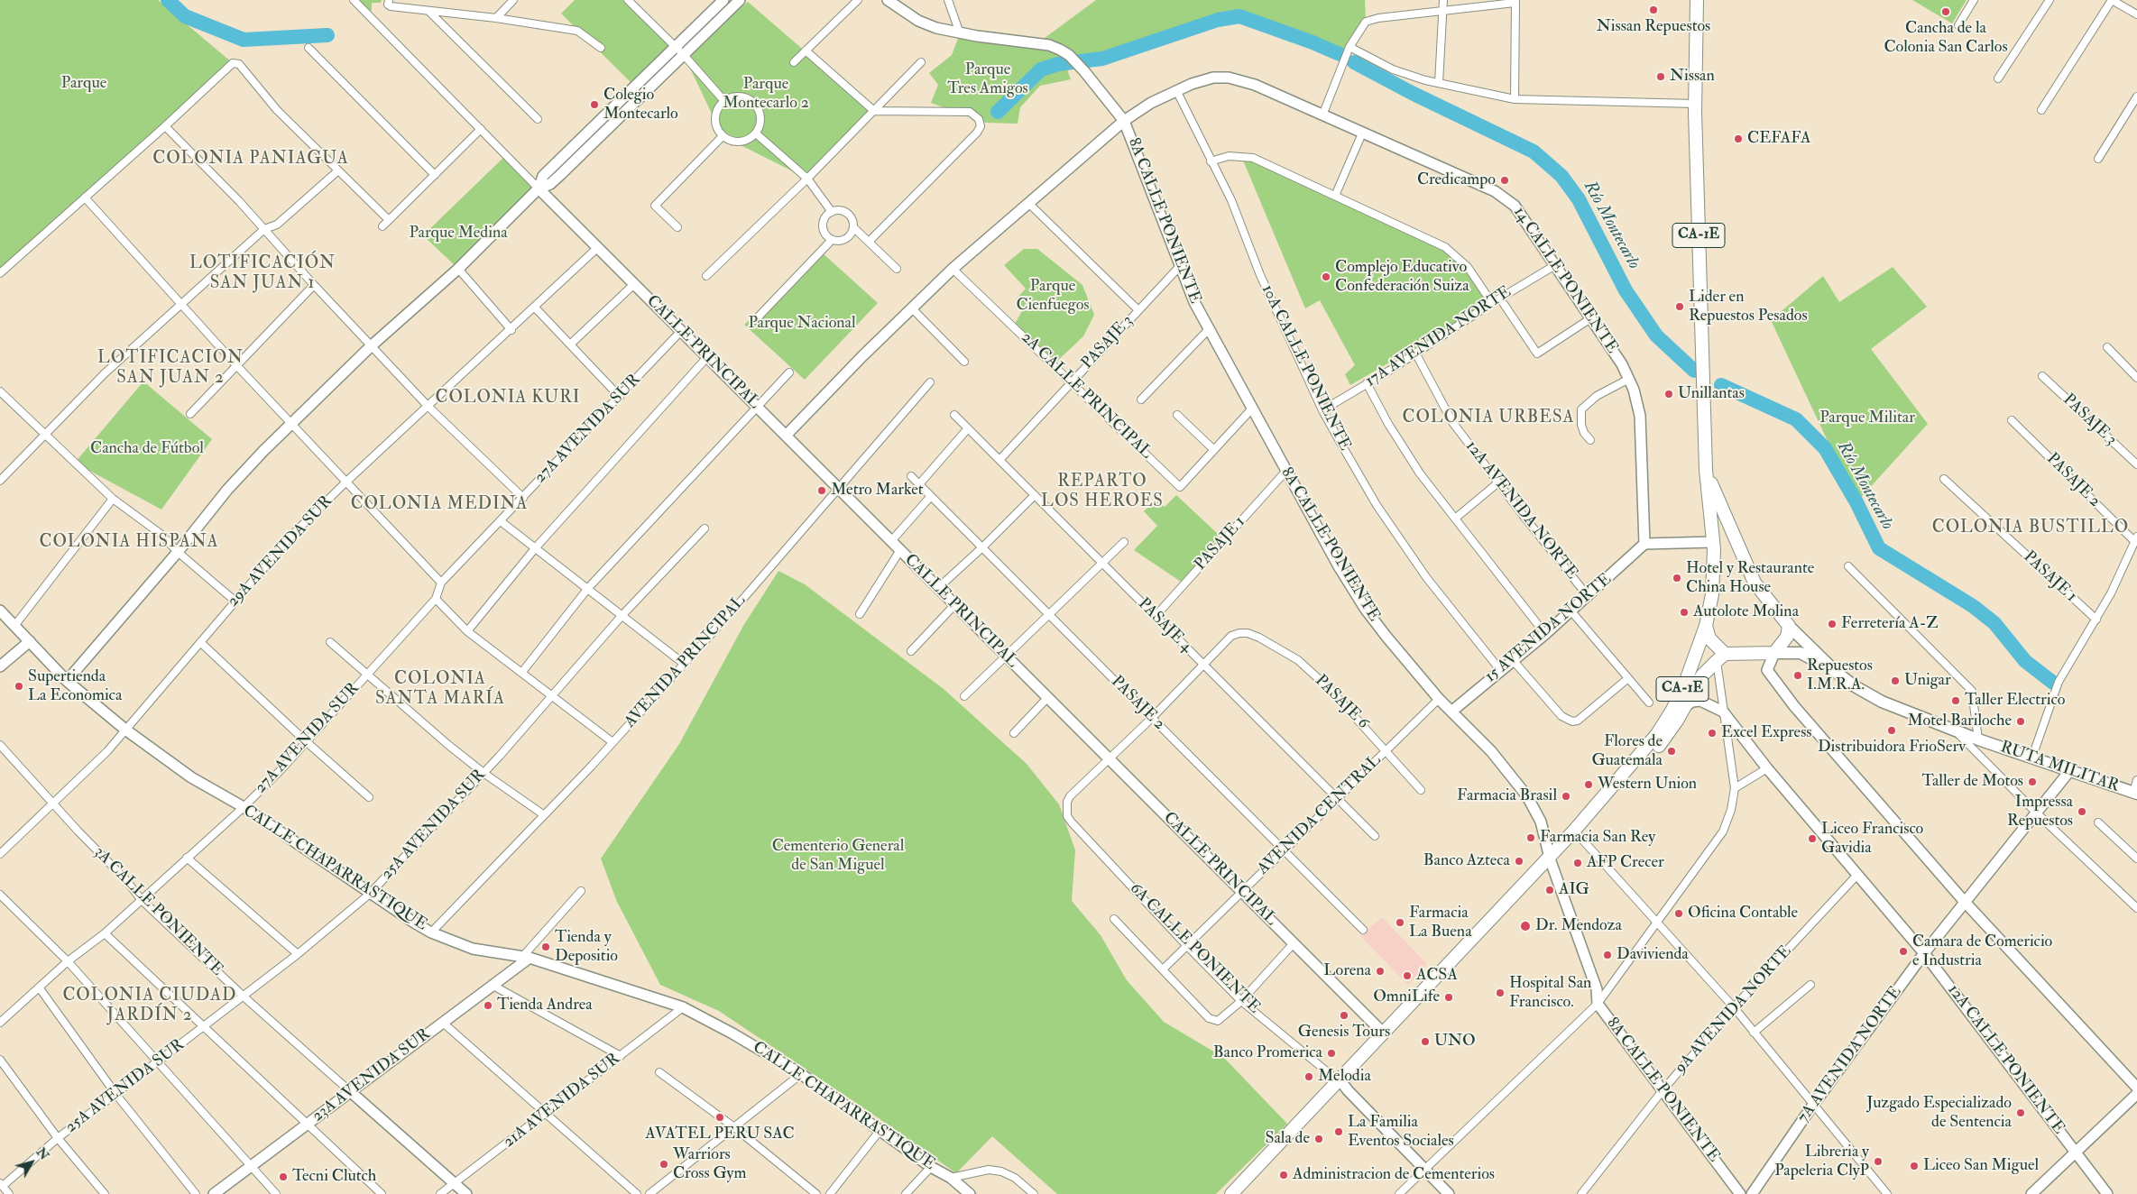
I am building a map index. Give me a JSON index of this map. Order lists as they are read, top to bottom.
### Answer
{
  "streets": {
    "highway": ["CA-1E"],
    "main road": ["RUTA MILITAR"],
    "street": [
      "8A CALLE PONIENTE",
      "14 CALLE PONIENTE",
      "17A AVENIDA NORTE",
      "PASAJE 3",
      "CALLE PRINCIPAL",
      "10A CALLE PONIENTE",
      "2A CALLE PRINCIPAL",
      "27A AVENIDA SUR",
      "PASAJE 2",
      "12A AVENIDA NORTE",
      "PASAJE 1",
      "29A AVENIDA SUR",
      "PASAJE 4",
      "15 AVENIDA NORTE",
      "AVENIDA PRINCIPAL",
      "PASAJE 6",
      "AVENIDA CENTRAL",
      "25A AVENIDA SUR",
      "CALLE CHAPARRASTIQUE",
      "3A CALLE PONIENTE",
      "6A CALLE PONIENTE",
      "9A AVENIDA NORTE",
      "7A AVENIDA NORTE",
      "12A CALLE PONIENTE",
      "23A AVENIDA SUR",
      "21A AVENIDA SUR"
    ]
  },
  "crossings": [
    ["8A CALLE PONIENTE", "CA-1E"],
    ["8A CALLE PONIENTE", "PASAJE 3"],
    ["8A CALLE PONIENTE", "PASAJE 1"],
    ["8A CALLE PONIENTE", "15 AVENIDA NORTE"],
    ["8A CALLE PONIENTE", "AVENIDA CENTRAL"],
    ["8A CALLE PONIENTE", "9A AVENIDA NORTE"],
    ["CA-1E", "CALLE PRINCIPAL"],
    ["CA-1E", "RUTA MILITAR"],
    ["CA-1E", "6A CALLE PONIENTE"],
    ["CA-1E", "12A CALLE PONIENTE"],
    ["14 CALLE PONIENTE", "17A AVENIDA NORTE"],
    ["14 CALLE PONIENTE", "10A CALLE PONIENTE"],
    ["14 CALLE PONIENTE", "15 AVENIDA NORTE"],
    ["17A AVENIDA NORTE", "10A CALLE PONIENTE"],
    ["17A AVENIDA NORTE", "12A AVENIDA NORTE"],
    ["PASAJE 3", "2A CALLE PRINCIPAL"],
    ["PASAJE 3", "PASAJE 4"],
    ["CALLE PRINCIPAL", "27A AVENIDA SUR"],
    ["CALLE PRINCIPAL", "29A AVENIDA SUR"],
    ["CALLE PRINCIPAL", "AVENIDA PRINCIPAL"],
    ["CALLE PRINCIPAL", "AVENIDA CENTRAL"],
    ["CALLE PRINCIPAL", "6A CALLE PONIENTE"],
    ["10A CALLE PONIENTE", "15 AVENIDA NORTE"],
    ["27A AVENIDA SUR", "CALLE CHAPARRASTIQUE"],
    ["27A AVENIDA SUR", "3A CALLE PONIENTE"],
    ["PASAJE 2", "AVENIDA CENTRAL"],
    ["12A AVENIDA NORTE", "15 AVENIDA NORTE"],
    ["PASAJE 1", "PASAJE 4"],
    ["29A AVENIDA SUR", "CALLE CHAPARRASTIQUE"],
    ["29A AVENIDA SUR", "3A CALLE PONIENTE"],
    ["PASAJE 4", "PASAJE 6"],
    ["PASAJE 4", "AVENIDA CENTRAL"],
    ["AVENIDA PRINCIPAL", "CALLE CHAPARRASTIQUE"],
    ["PASAJE 6", "AVENIDA CENTRAL"],
    ["RUTA MILITAR", "7A AVENIDA NORTE"],
    ["AVENIDA CENTRAL", "6A CALLE PONIENTE"],
    ["25A AVENIDA SUR", "CALLE CHAPARRASTIQUE"],
    ["25A AVENIDA SUR", "3A CALLE PONIENTE"],
    ["CALLE CHAPARRASTIQUE", "23A AVENIDA SUR"],
    ["CALLE CHAPARRASTIQUE", "21A AVENIDA SUR"],
    ["3A CALLE PONIENTE", "23A AVENIDA SUR"],
    ["3A CALLE PONIENTE", "21A AVENIDA SUR"],
    ["9A AVENIDA NORTE", "12A CALLE PONIENTE"],
    ["7A AVENIDA NORTE", "12A CALLE PONIENTE"]
  ],
  "districts": [
    "COLONIA PANIAGUA",
    "LOTIFICACIÓN SAN JUAN 1",
    "LOTIFICACION SAN JUAN 2",
    "COLONIA KURI",
    "COLONIA URBESA",
    "REPARTO LOS HEROES",
    "COLONIA MEDINA",
    "COLONIA BUSTILLO",
    "COLONIA HISPANA",
    "COLONIA SANTA MARÍA",
    "COLONIA CIUDAD JARDÍN 2"
  ],
  "water": ["Río Montecarlo"],
  "parks": [
    "Parque Tres Amigos",
    "Parque",
    "Parque Montecarlo 2",
    "Parque Medina",
    "Parque Cienfuegos",
    "Parque Nacional",
    "Parque Militar",
    "Cancha de Fútbol",
    "Cementerio General de San Miguel"
  ],
  "places": [
    "Nissan Repuestos",
    "Cancha de la Colonia San Carlos",
    "Nissan",
    "Colegio Montecarlo",
    "CEFAFA",
    "Credicampo",
    "Complejo Educativo Confederación Suiza",
    "Lider en Repuestos Pesados",
    "Unillantas",
    "Metro Market",
    "Hotel y Restaurante China House",
    "Autolote Molina",
    "Ferretería A-Z",
    "Repuestos I.M.R.A.",
    "Unigar",
    "Supertienda La Economica",
    "Taller Electrico",
    "Motel Bariloche",
    "Distribuidora FrioServ",
    "Excel Express",
    "Flores de Guatemala",
    "Taller de Motos",
    "Western Union",
    "Farmacia Brasil",
    "Impressa Repuestos",
    "Farmacia San Rey",
    "Liceo Francisco Gavidia",
    "Banco Azteca",
    "AFP Crecer",
    "AIG",
    "Oficina Contable",
    "Farmacia La Buena",
    "Dr. Mendoza",
    "Tienda y Depositio",
    "Camara de Comericio e Industria",
    "Davivienda",
    "Lorena",
    "ACSA",
    "Hospital San Francisco.",
    "OmniLife",
    "Tienda Andrea",
    "Genesis Tours",
    "UNO",
    "Banco Promerica",
    "Melodia",
    "Juzgado Especializado de Sentencia",
    "AVATEL PERU SAC",
    "La Familia Eventos Sociales",
    "Sala de",
    "Libreria y Papeleria ClyP",
    "Warriors Cross Gym",
    "Liceo San Miguel",
    "Administracion de Cementerios",
    "Tecni Clutch"
  ],
  "north": "top right"
}
